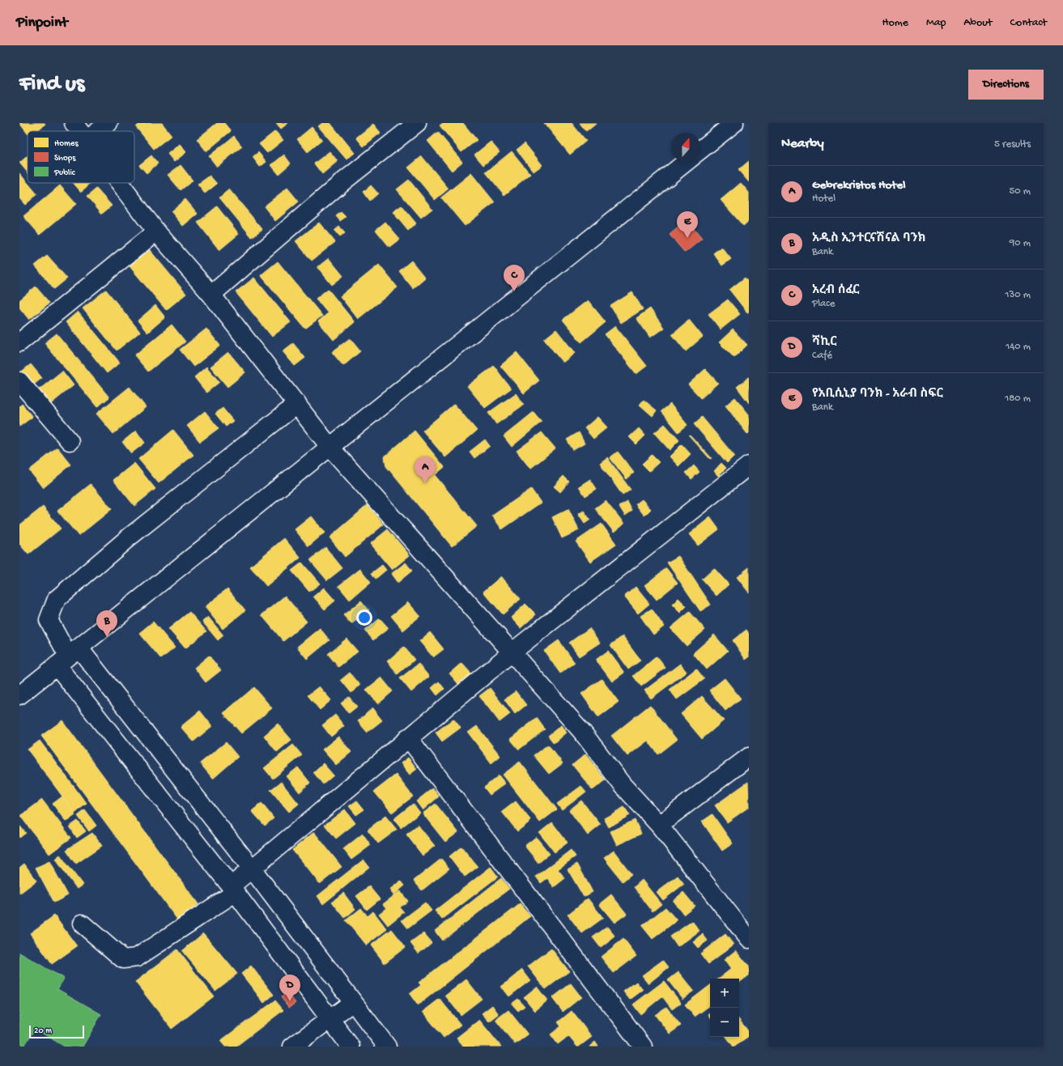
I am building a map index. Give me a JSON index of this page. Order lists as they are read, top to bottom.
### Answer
{
  "legend": ["Homes", "Shops", "Public"],
  "scale_bar": "20 m",
  "north": "top",
  "page": {
    "header": "Pinpoint",
    "nav": [
      "Home",
      "Map",
      "About",
      "Contact"
    ],
    "buttons": "Directions",
    "title": "Find us",
    "heading": ["Nearby", "5 results"],
    "list": [
      {
        "mark": "A",
        "name": "Gebrekristos Hotel",
        "note": "Hotel",
        "value": "50 m"
      },
      {
        "mark": "B",
        "name": "አዲስ ኢንተርናሽናል ባንክ",
        "note": "Bank",
        "value": "90 m"
      },
      {
        "mark": "C",
        "name": "አረብ ሰፈር",
        "note": "Place",
        "value": "130 m"
      },
      {
        "mark": "D",
        "name": "ሻኪር",
        "note": "Café",
        "value": "140 m"
      },
      {
        "mark": "E",
        "name": "የአቢሲኒያ ባንክ - አራብ ስፍር",
        "note": "Bank",
        "value": "180 m"
      }
    ],
    "pins": [
      "E",
      "C",
      "A",
      "B",
      "D"
    ],
    "map_buttons": ["+", "−"],
    "scale": "20 m"
  }
}
